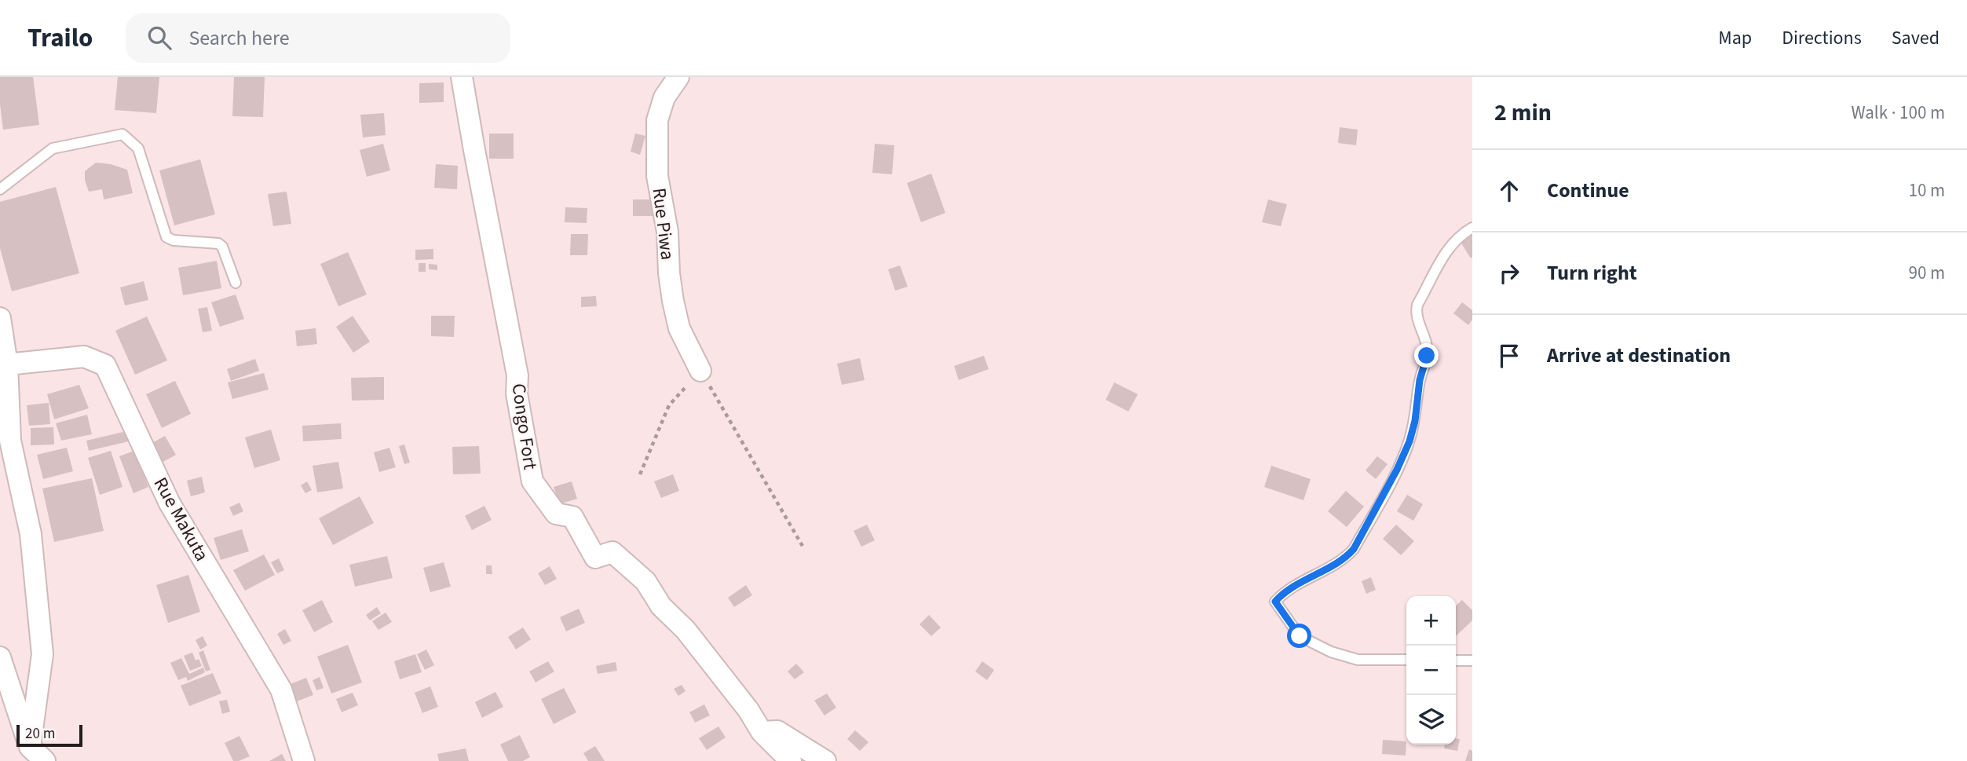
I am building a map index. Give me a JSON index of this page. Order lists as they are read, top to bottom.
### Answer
{
  "streets": {
    "street": ["Rue Piwa", "Congo Fort", "Rue Makuta"]
  },
  "scale_bar": "20 m",
  "page": {
    "header": "Trailo",
    "search": "Search here",
    "nav": ["Map", "Directions", "Saved"],
    "heading": ["2 min", "Walk · 100 m"],
    "list": [
      ["Continue", "10 m"],
      ["Turn right", "90 m"],
      "Arrive at destination"
    ],
    "map_buttons": ["+", "−"],
    "scale": "20 m"
  }
}
